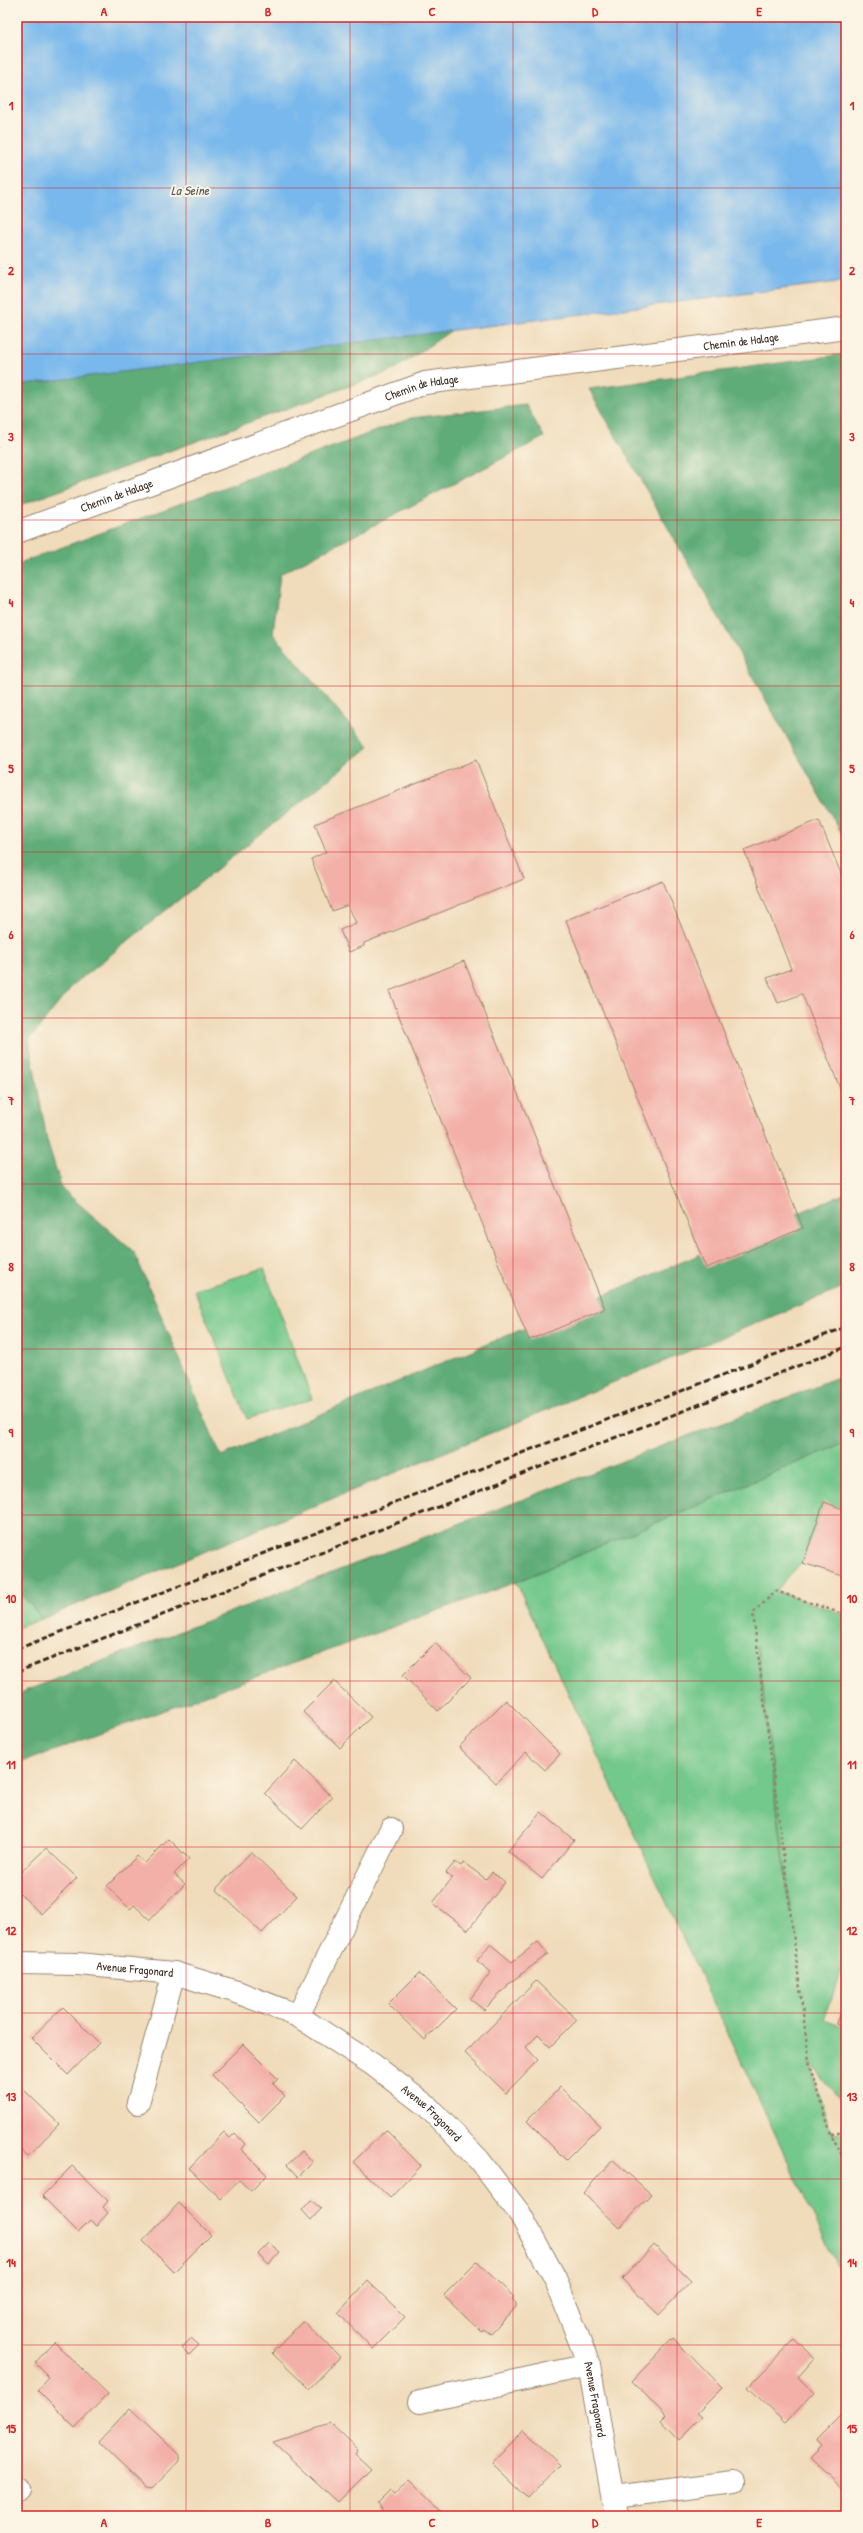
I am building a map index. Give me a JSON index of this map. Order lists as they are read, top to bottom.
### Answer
{
  "streets": {
    "street": ["Chemin de Halage", "Avenue Fragonard"]
  },
  "water": ["La Seine"],
  "grid": {
    "columns": [
      "A",
      "B",
      "C",
      "D",
      "E"
    ],
    "rows": [
      "1",
      "2",
      "3",
      "4",
      "5",
      "6",
      "7",
      "8",
      "9",
      "10",
      "11",
      "12",
      "13",
      "14",
      "15"
    ]
  }
}
